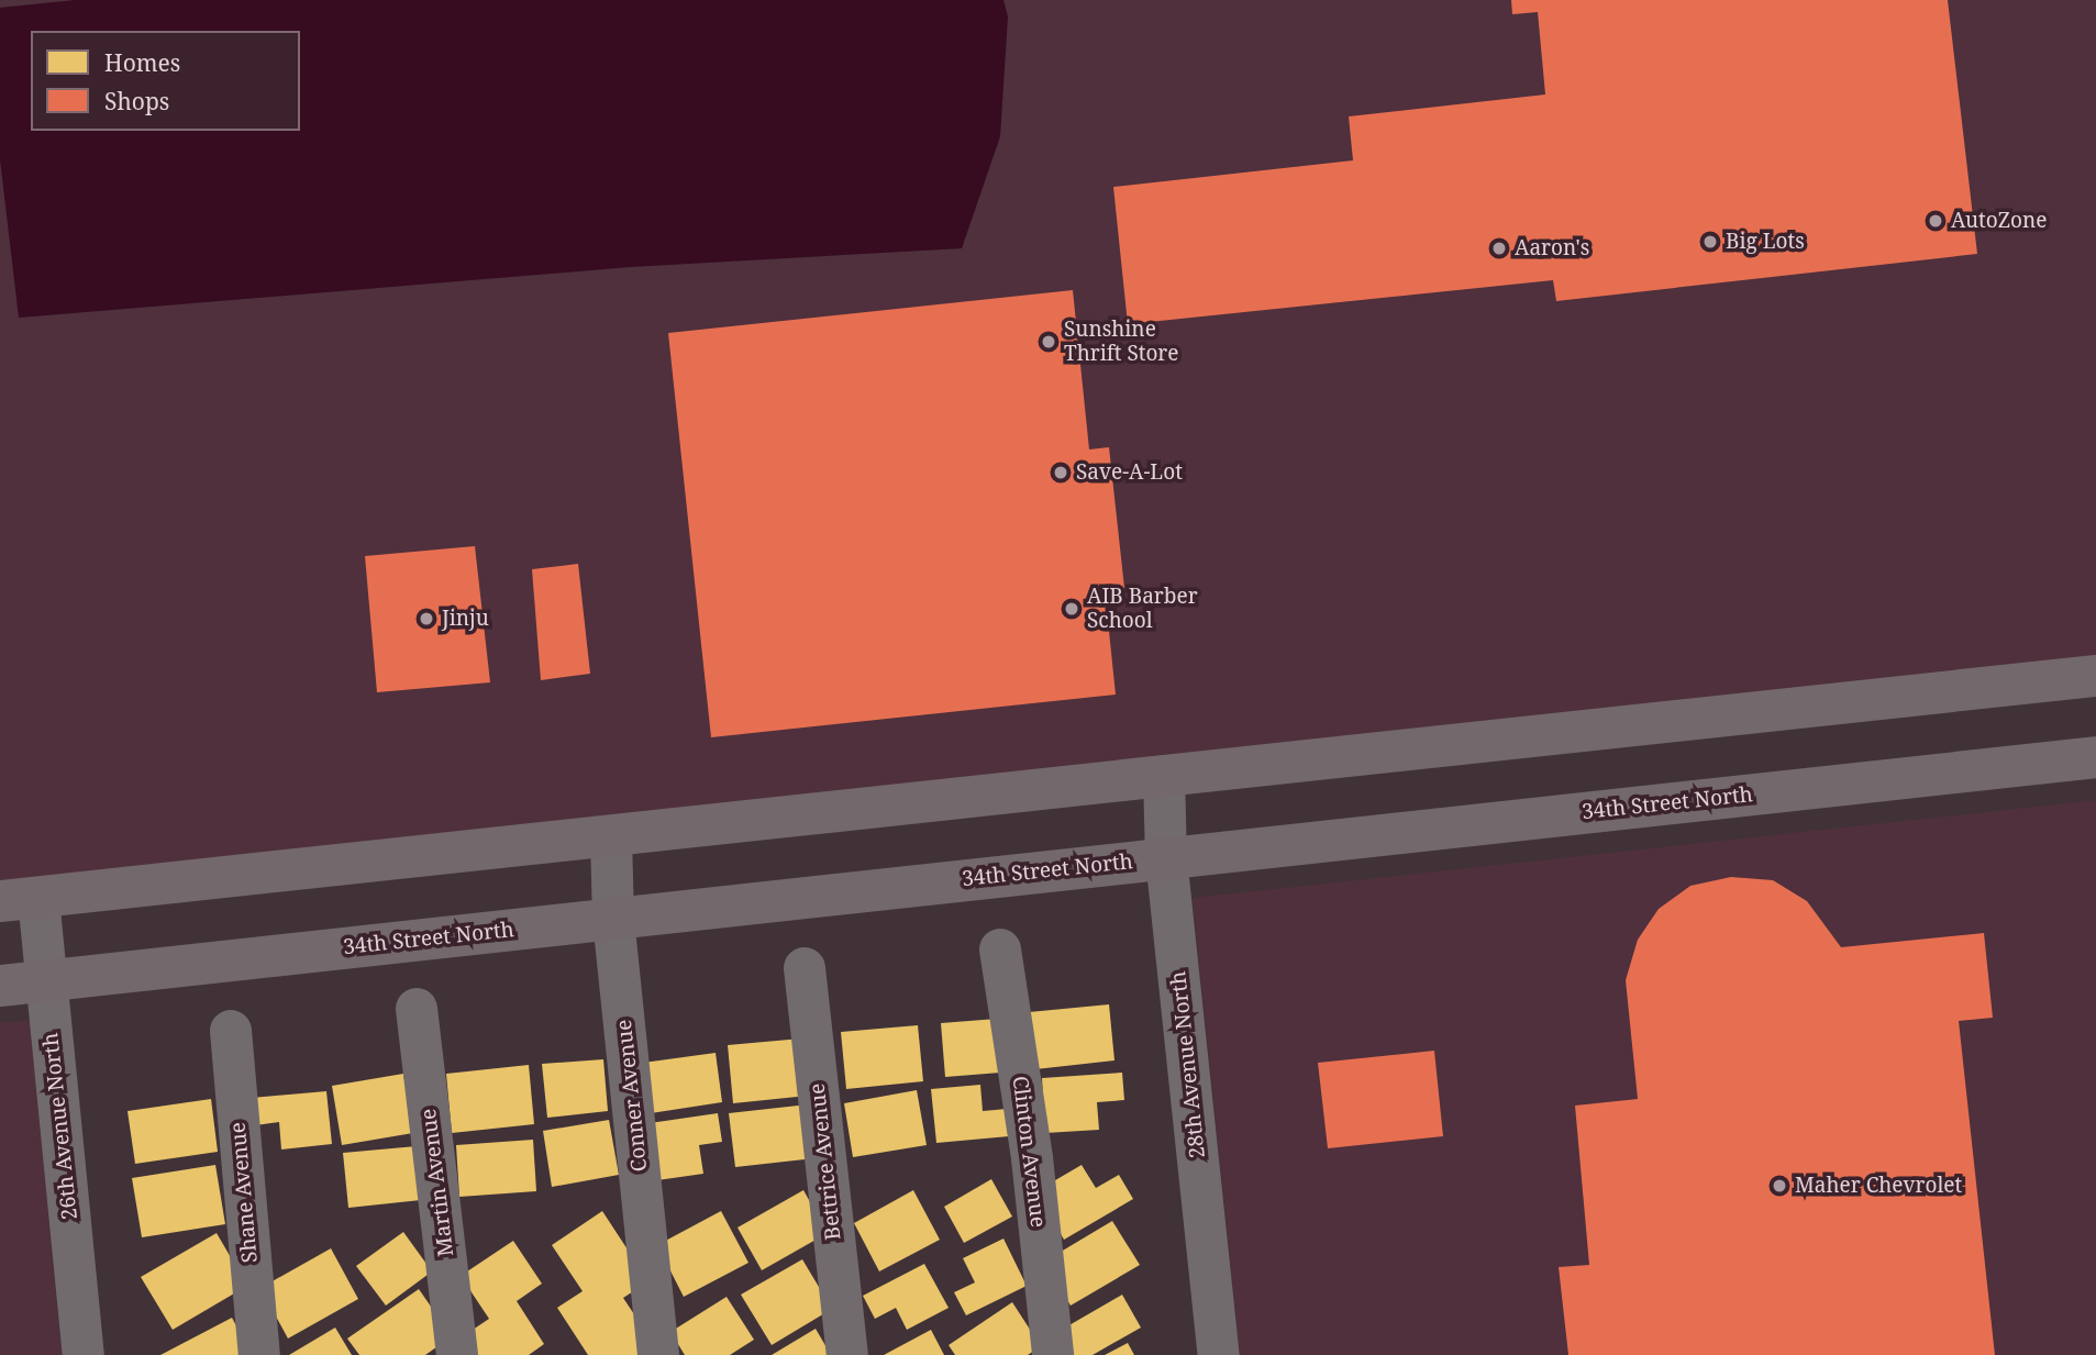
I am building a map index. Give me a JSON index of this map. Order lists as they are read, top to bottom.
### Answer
{
  "streets": {
    "highway": ["34th Street North"],
    "street": [
      "28th Avenue North",
      "Conner Avenue",
      "26th Avenue North",
      "Clinton Avenue",
      "Bettrice Avenue",
      "Martin Avenue",
      "Shane Avenue"
    ]
  },
  "crossings": [
    ["34th Street North", "28th Avenue North"],
    ["34th Street North", "Conner Avenue"],
    ["34th Street North", "26th Avenue North"]
  ],
  "places": [
    "AutoZone",
    "Big Lots",
    "Aaron's",
    "Sunshine Thrift Store",
    "Save-A-Lot",
    "AIB Barber School",
    "Jinju",
    "Maher Chevrolet"
  ],
  "legend": ["Homes", "Shops"]
}
